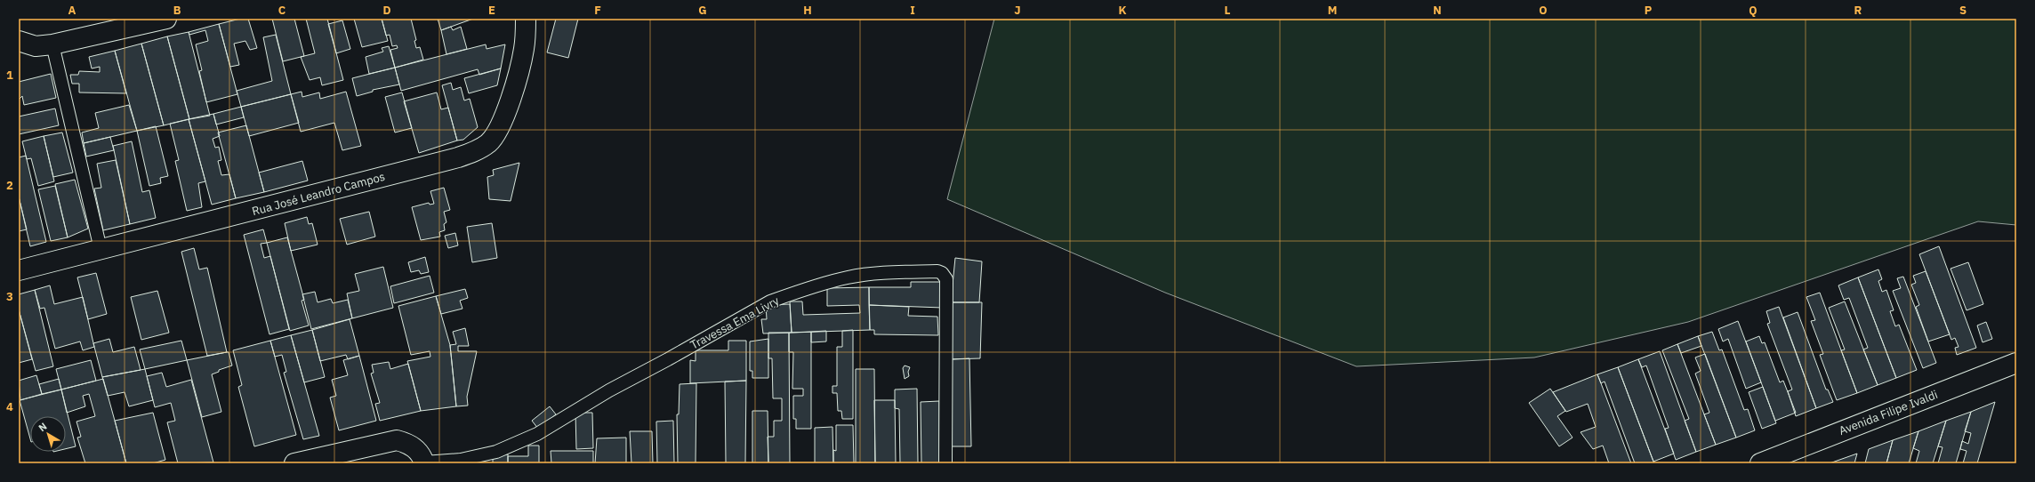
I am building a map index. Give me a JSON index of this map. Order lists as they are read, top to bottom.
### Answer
{
  "streets": {
    "street": ["Rua José Leandro Campos", "Avenida Filipe Ivaldi"],
    "lane": ["Travessa Ema Livry"]
  },
  "north": "top left",
  "grid": {
    "columns": [
      "A",
      "B",
      "C",
      "D",
      "E",
      "F",
      "G",
      "H",
      "I",
      "J",
      "K",
      "L",
      "M",
      "N",
      "O",
      "P",
      "Q",
      "R",
      "S"
    ],
    "rows": [
      "1",
      "2",
      "3",
      "4"
    ]
  }
}
